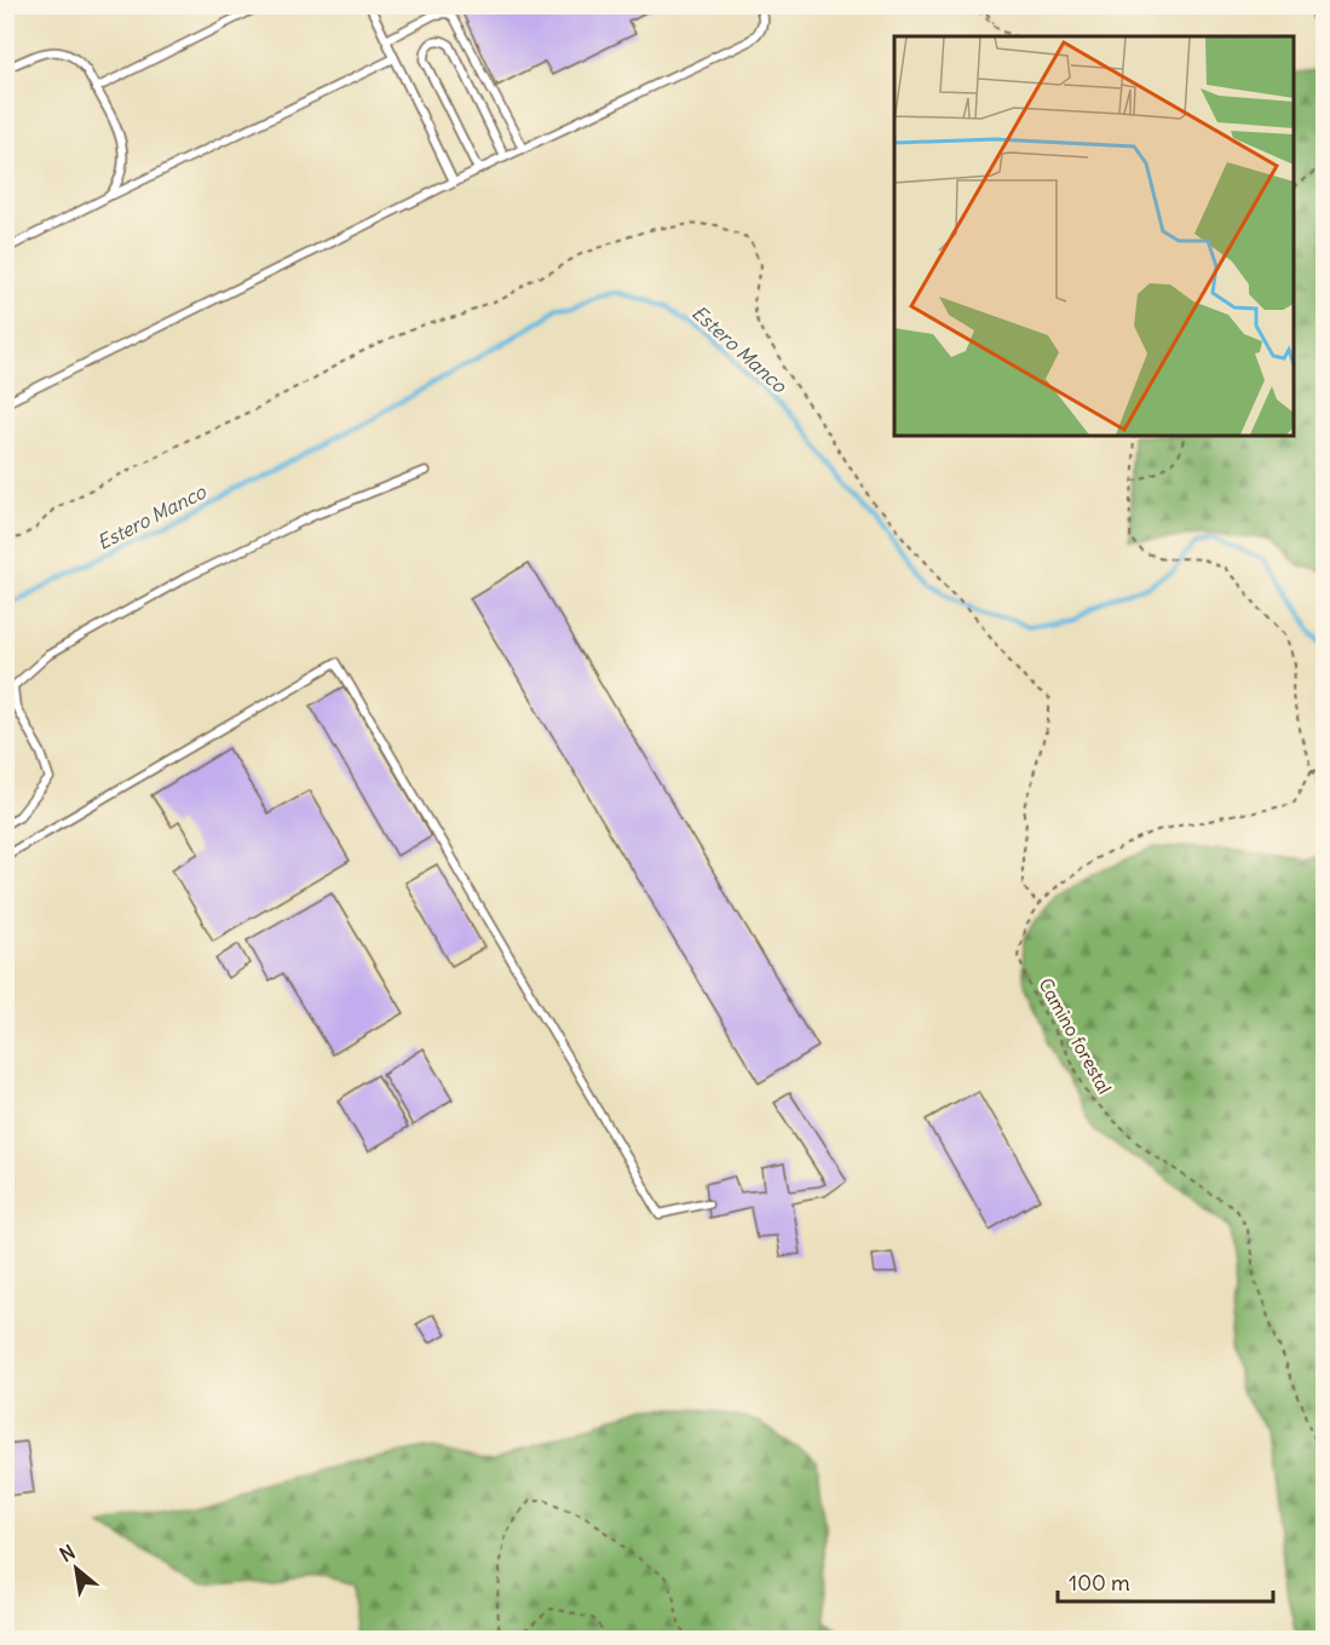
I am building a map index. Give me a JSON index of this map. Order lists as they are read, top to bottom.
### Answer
{
  "streets": {
    "path": ["Camino forestal"]
  },
  "water": ["Estero Manco"],
  "scale_bar": "100 m",
  "north": "top left"
}
